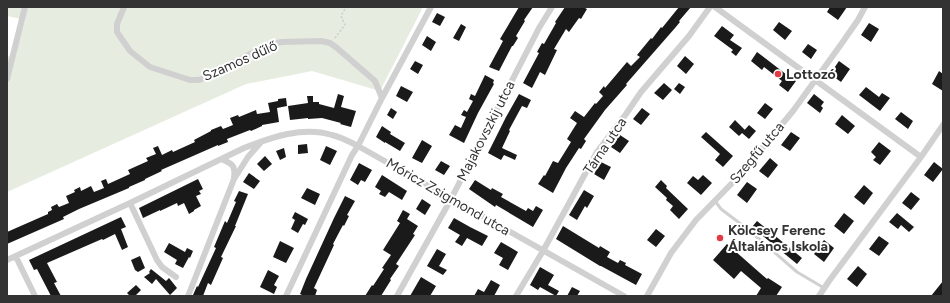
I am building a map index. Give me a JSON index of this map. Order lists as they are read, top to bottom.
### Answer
{
  "streets": {
    "street": [
      "Szamos dűlő",
      "Majakovszkij utca",
      "Tárna utca",
      "Szegfű utca",
      "Móricz Zsigmond utca"
    ]
  },
  "crossings": [
    ["Majakovszkij utca", "Móricz Zsigmond utca"],
    ["Tárna utca", "Móricz Zsigmond utca"]
  ],
  "places": ["Lottozó", "Kölcsey Ferenc Általános Iskola"]
}
